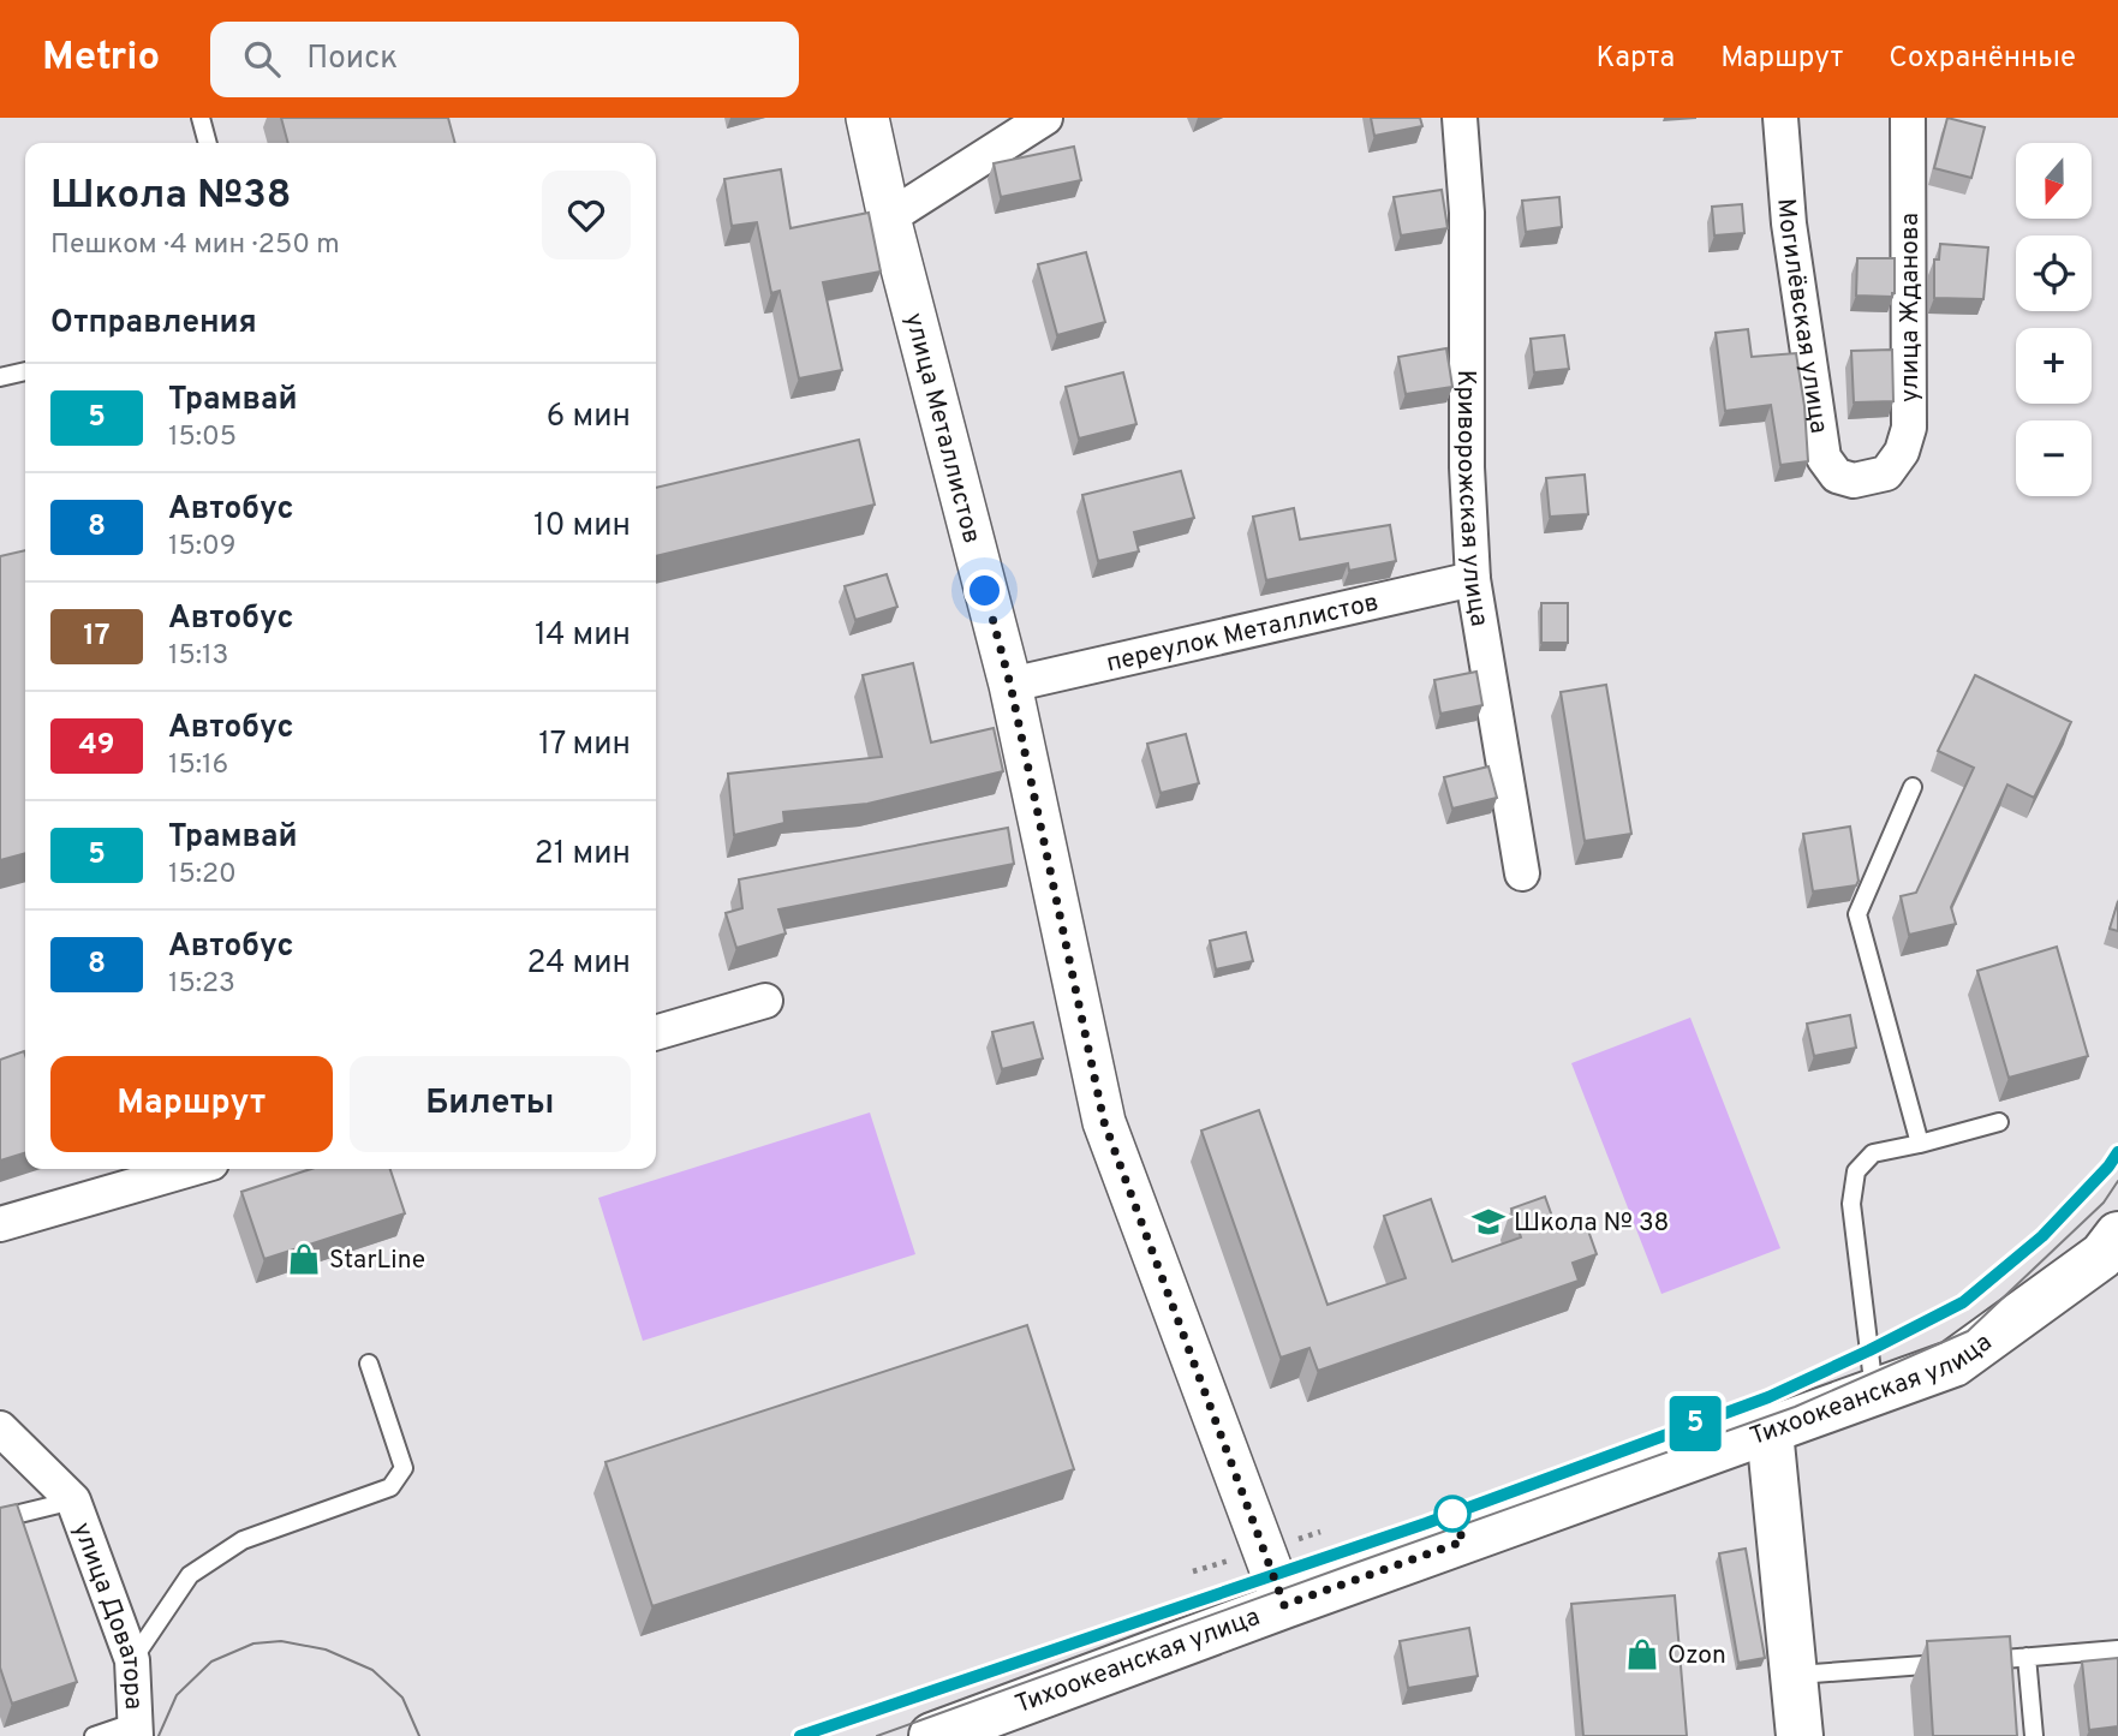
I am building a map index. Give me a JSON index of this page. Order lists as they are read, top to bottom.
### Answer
{
  "streets": {
    "main road": ["Тихоокеанская улица"],
    "street": [
      "улица Жданова",
      "Могилёвская улица",
      "улица Металлистов",
      "Криворожская улица",
      "переулок Металлистов",
      "улица Доватора"
    ]
  },
  "crossings": [
    ["улица Жданова", "Могилёвская улица"],
    ["улица Металлистов", "переулок Металлистов"],
    ["улица Металлистов", "Тихоокеанская улица"],
    ["Криворожская улица", "переулок Металлистов"]
  ],
  "places": {
    "school or university": ["Школа № 38"],
    "shop": ["StarLine", "Ozon"]
  },
  "lines": ["tram line 5"],
  "north": "bottom",
  "page": {
    "header": "Metrio",
    "search": "Поиск",
    "nav": ["Карта", "Маршрут", "Сохранённые"],
    "on_map": "5",
    "map_buttons": ["+", "−"],
    "heading": [
      ["Школа №38", "Пешком · 4 мин · 250 m"],
      "Отправления"
    ],
    "list": [
      {
        "mark": "5",
        "name": "Трамвай",
        "note": "15:05",
        "value": "6 мин"
      },
      {
        "mark": "8",
        "name": "Автобус",
        "note": "15:09",
        "value": "10 мин"
      },
      {
        "mark": "17",
        "name": "Автобус",
        "note": "15:13",
        "value": "14 мин"
      },
      {
        "mark": "49",
        "name": "Автобус",
        "note": "15:16",
        "value": "17 мин"
      },
      {
        "mark": "5",
        "name": "Трамвай",
        "note": "15:20",
        "value": "21 мин"
      },
      {
        "mark": "8",
        "name": "Автобус",
        "note": "15:23",
        "value": "24 мин"
      }
    ],
    "buttons": ["Маршрут", "Билеты"]
  }
}
